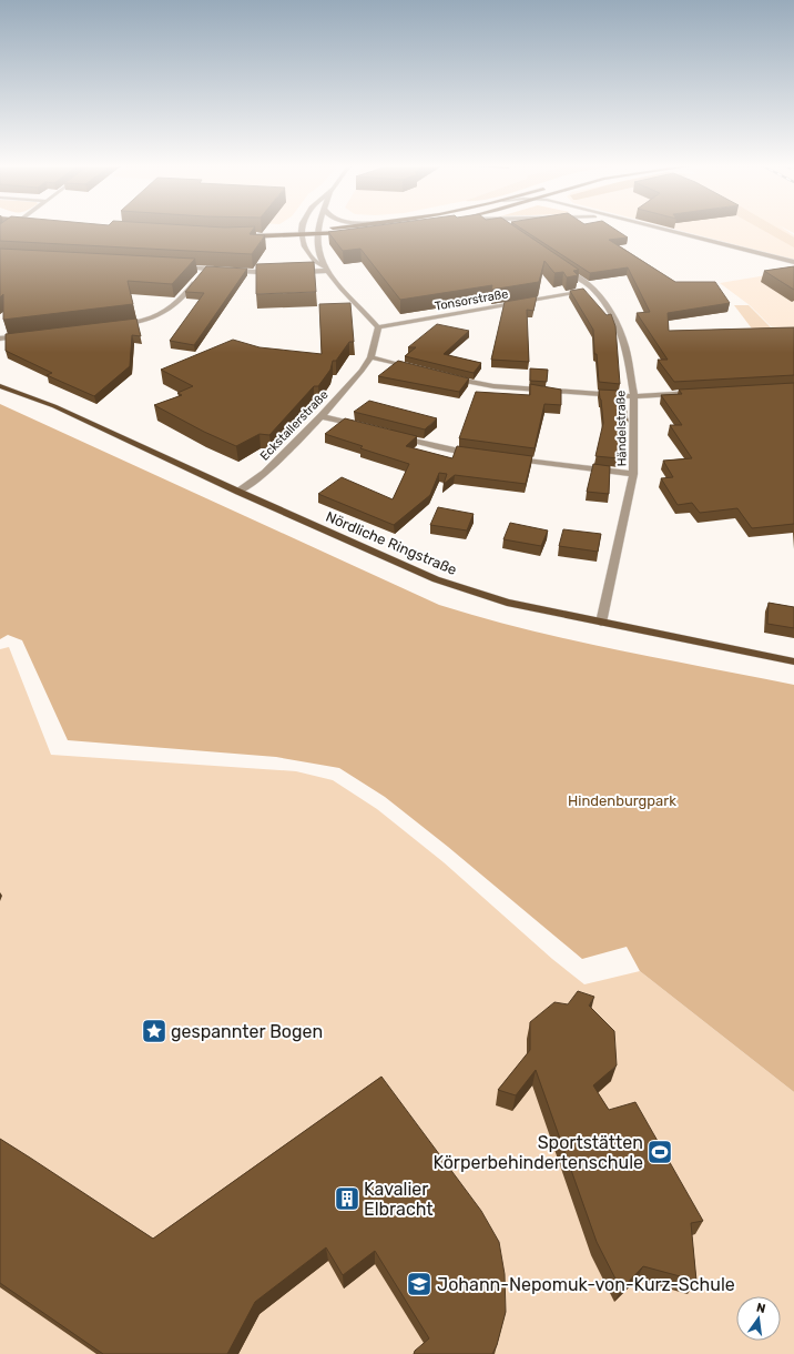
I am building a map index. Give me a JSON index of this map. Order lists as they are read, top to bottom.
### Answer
{
  "streets": {
    "main road": ["Nördliche Ringstraße"],
    "street": ["Tonsorstraße", "Eckstallerstraße", "Händelstraße"]
  },
  "crossings": [
    ["Tonsorstraße", "Händelstraße"],
    ["Eckstallerstraße", "Nördliche Ringstraße"],
    ["Händelstraße", "Nördliche Ringstraße"]
  ],
  "parks": ["Hindenburgpark"],
  "places": {
    "place": ["gespannter Bogen"],
    "sports": ["Sportstätten Körperbehindertenschule"],
    "building": ["Kavalier Elbracht"],
    "school or university": ["Johann-Nepomuk-von-Kurz-Schule"]
  },
  "north": "top"
}
